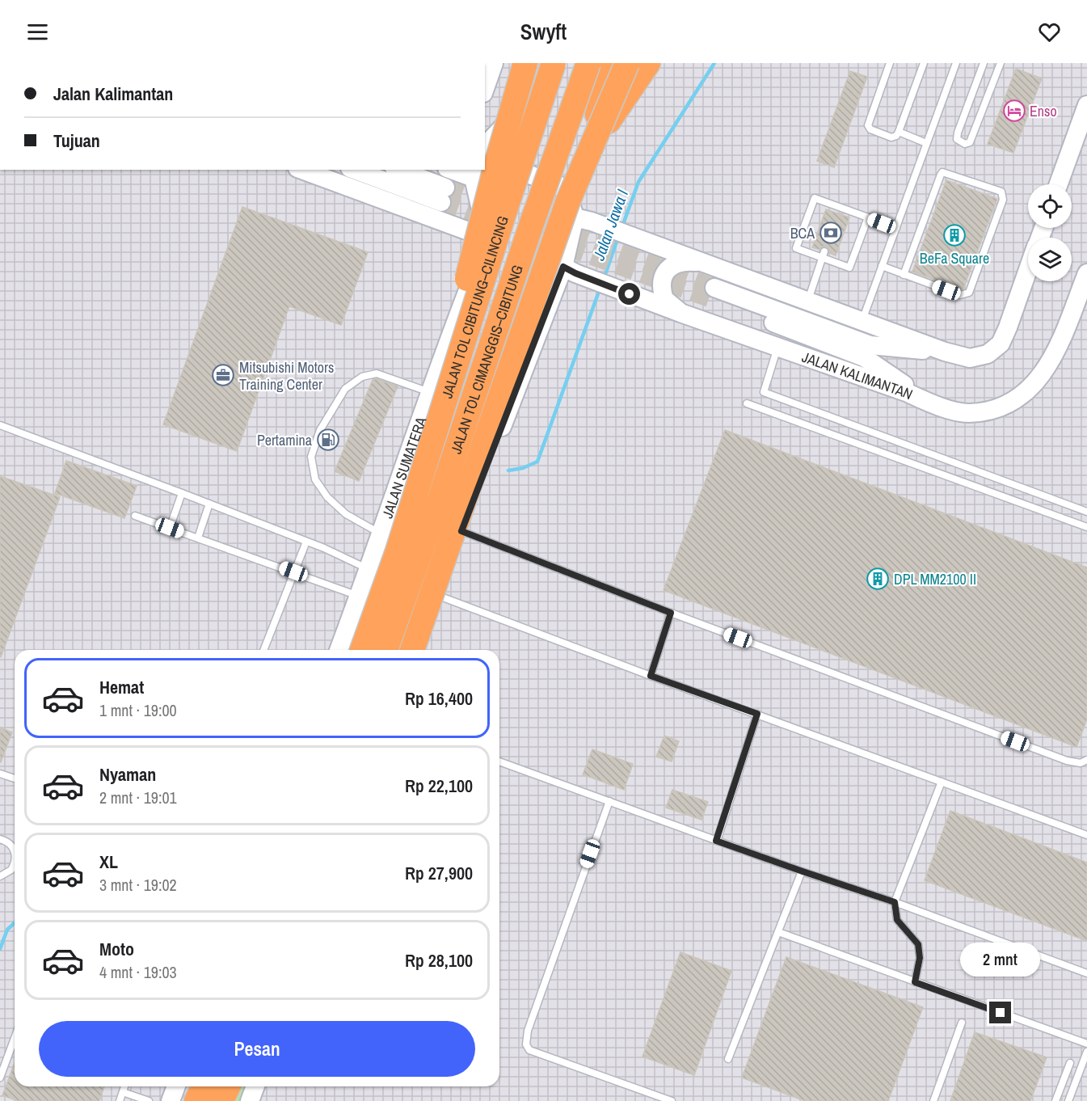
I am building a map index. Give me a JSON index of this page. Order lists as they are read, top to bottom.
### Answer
{
  "streets": {
    "highway": ["JALAN TOL CIBITUNG–CILINCING", "JALAN TOL CIMANGGIS–CIBITUNG"],
    "street": ["JALAN KALIMANTAN", "JALAN SUMATERA"]
  },
  "water": ["Jalan Jawa I"],
  "places": {
    "hotel": ["Enso"],
    "bank": ["BCA"],
    "building": ["BeFa Square", "DPL MM2100 II"],
    "office": ["Mitsubishi Motors Training Center"],
    "fuel station": ["Pertamina"]
  },
  "page": {
    "header": "Swyft",
    "banner": ["Jalan Kalimantan", "Tujuan"],
    "list": [
      {
        "name": "Hemat",
        "note": "1 mnt · 19:00",
        "value": "Rp 16,400"
      },
      {
        "name": "Nyaman",
        "note": "2 mnt · 19:01",
        "value": "Rp 22,100"
      },
      {
        "name": "XL",
        "note": "3 mnt · 19:02",
        "value": "Rp 27,900"
      },
      {
        "name": "Moto",
        "note": "4 mnt · 19:03",
        "value": "Rp 28,100"
      }
    ],
    "bubble": "2 mnt",
    "buttons": "Pesan"
  }
}
